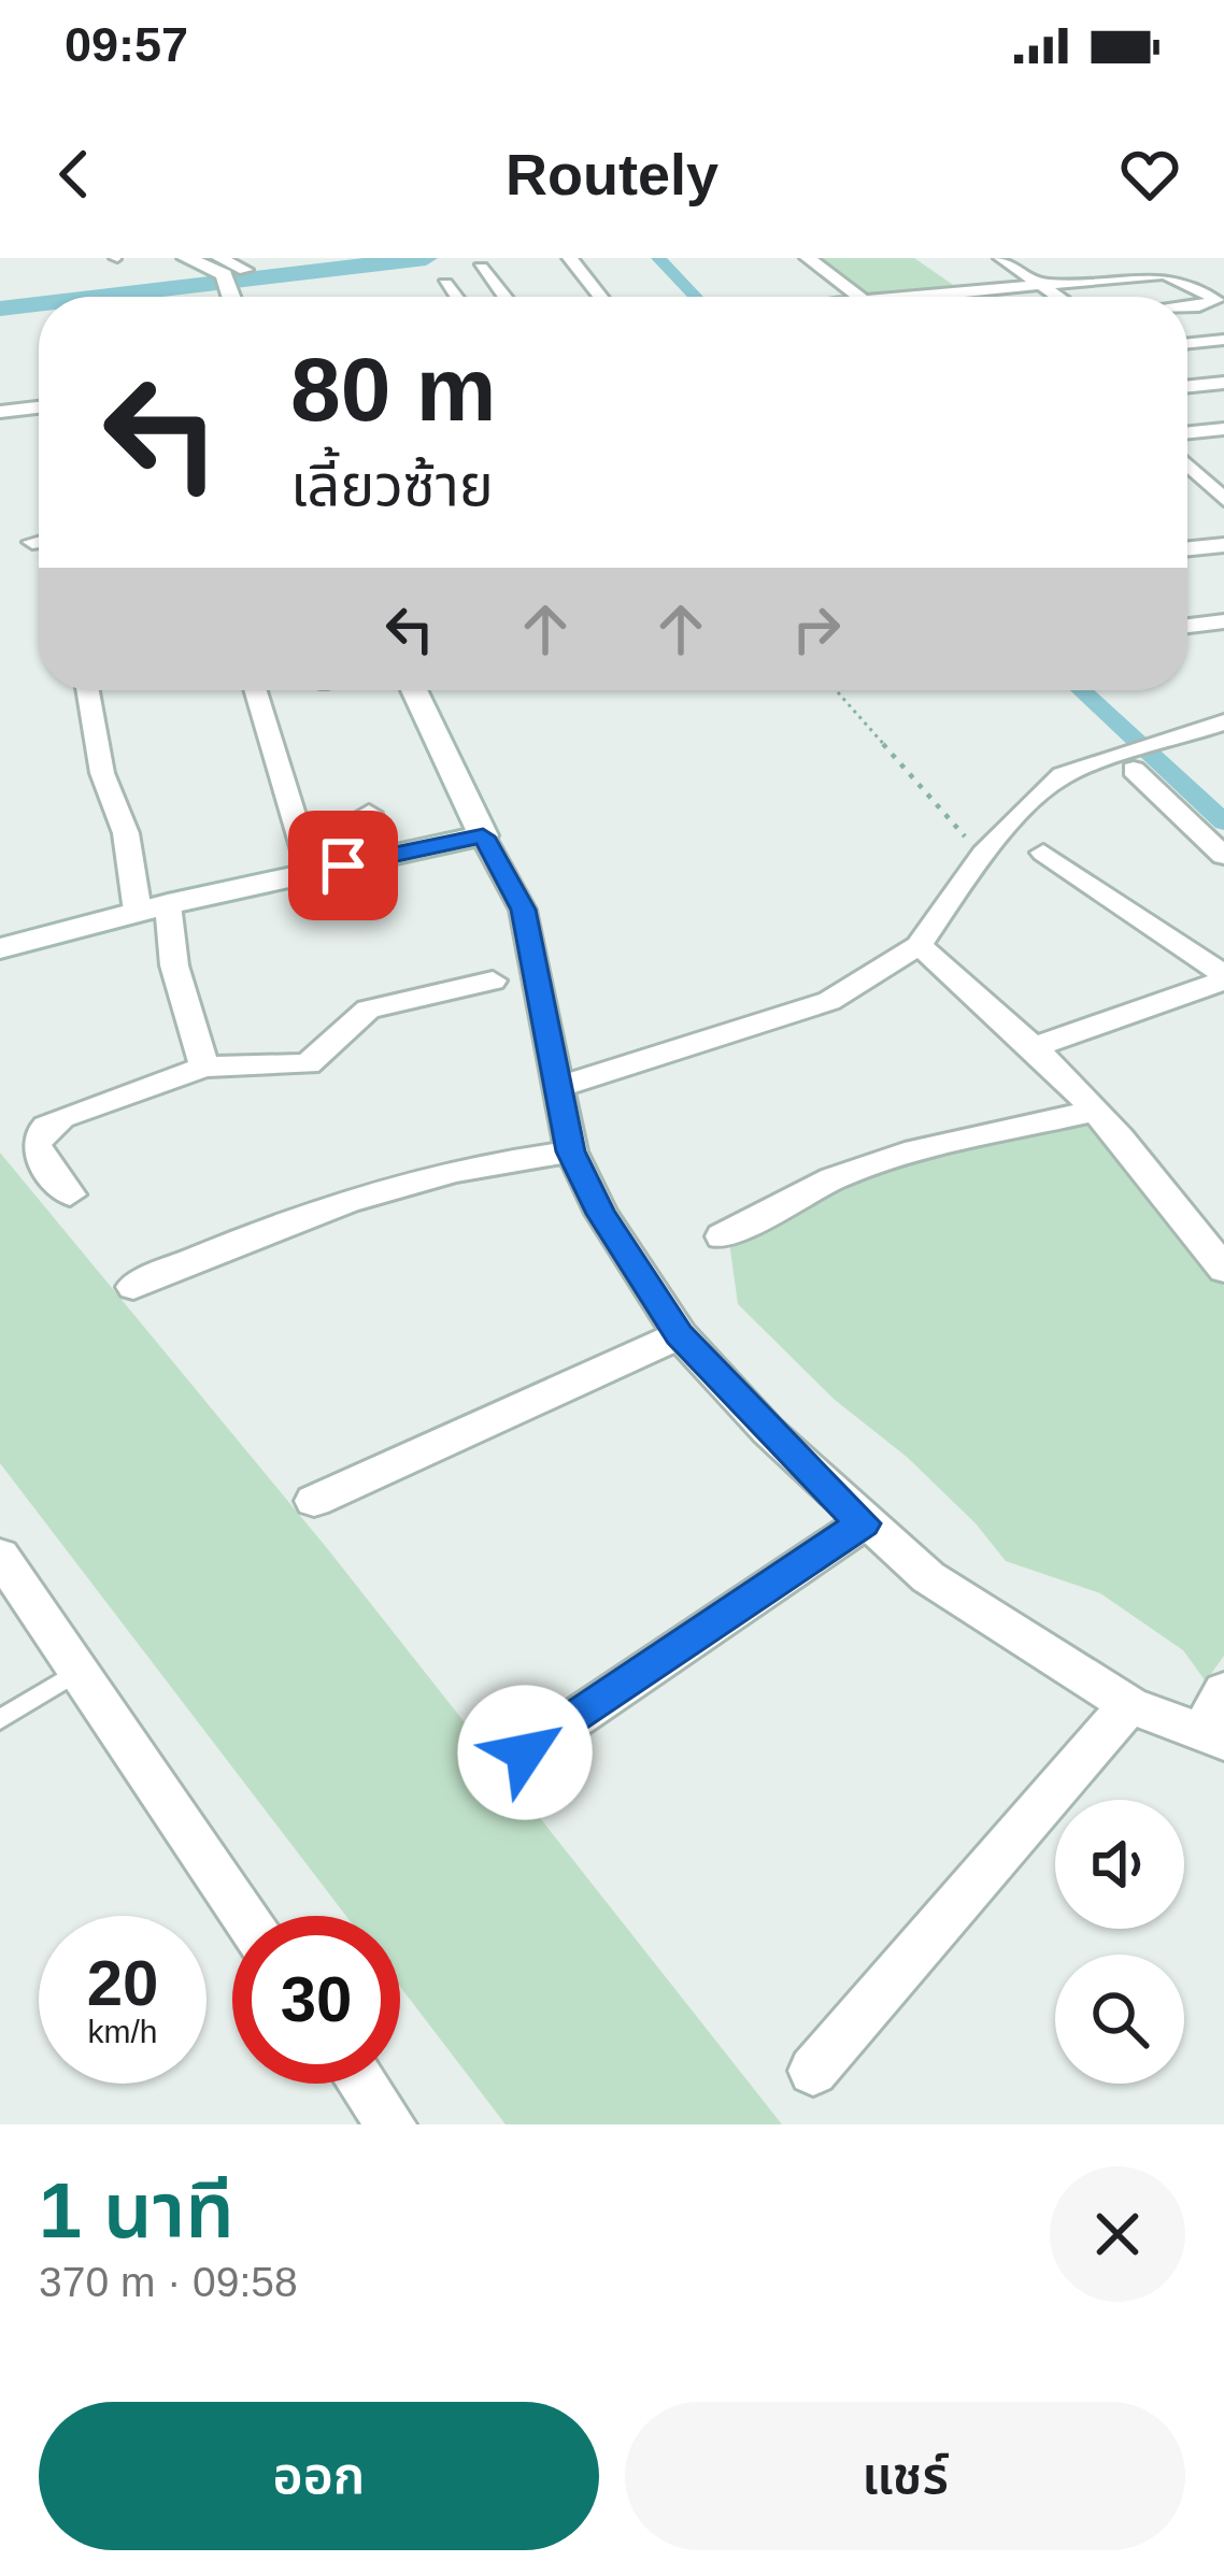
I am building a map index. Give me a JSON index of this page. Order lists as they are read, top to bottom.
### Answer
{
  "page": {
    "status": "09:57",
    "header": "Routely",
    "turn": ["80 m", "เลี้ยวซ้าย"],
    "speed": "20 km/h",
    "limit": "30",
    "heading": ["1 นาที", "370 m · 09:58"],
    "buttons": ["ออก", "แชร์"]
  }
}
